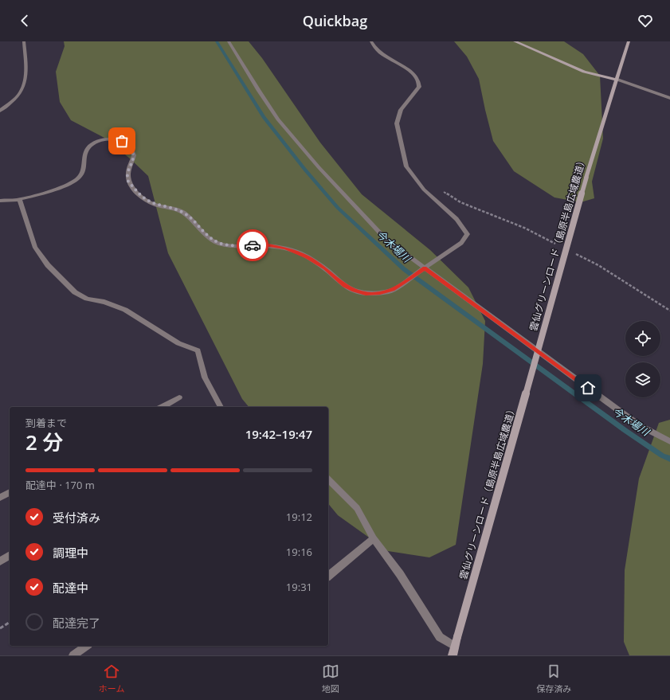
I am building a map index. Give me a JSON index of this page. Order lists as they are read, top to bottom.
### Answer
{
  "streets": {
    "street": ["雲仙グリーンロード（島原半島広域農道）"]
  },
  "water": ["今木場川"],
  "page": {
    "header": "Quickbag",
    "heading": ["2 分", "到着まで", "19:42–19:47"],
    "bar": "配達中 · 170 m",
    "list": [
      ["受付済み", "19:12"],
      ["調理中", "19:16"],
      ["配達中", "19:31"],
      "配達完了"
    ],
    "tabs": ["ホーム", "地図", "保存済み"]
  }
}
